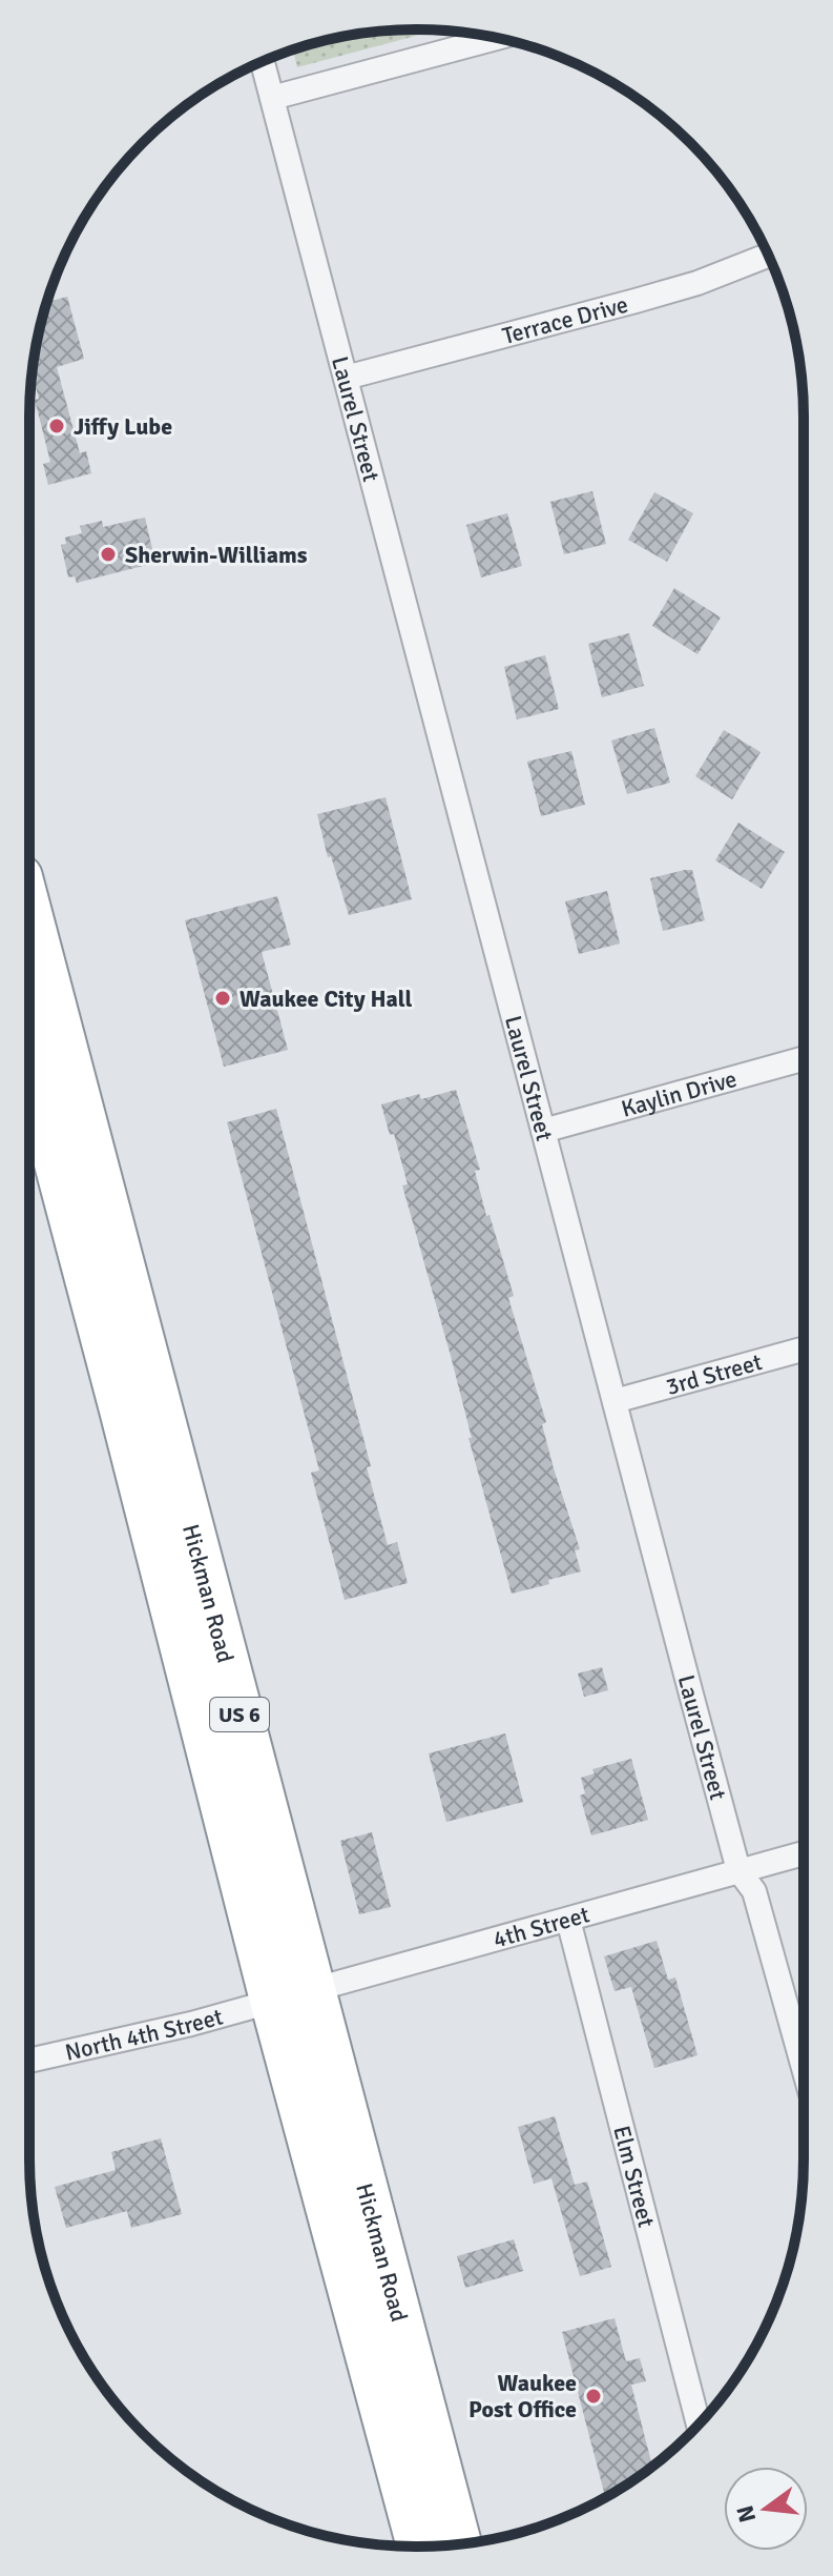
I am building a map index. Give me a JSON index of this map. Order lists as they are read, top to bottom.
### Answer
{
  "streets": {
    "highway": ["Hickman Road", "US 6"],
    "street": [
      "Terrace Drive",
      "Laurel Street",
      "Kaylin Drive",
      "3rd Street",
      "4th Street",
      "North 4th Street",
      "Elm Street"
    ]
  },
  "crossings": [
    ["Terrace Drive", "Laurel Street"],
    ["Laurel Street", "Kaylin Drive"],
    ["Laurel Street", "3rd Street"],
    ["Laurel Street", "4th Street"],
    ["Hickman Road", "4th Street"],
    ["Hickman Road", "North 4th Street"],
    ["4th Street", "North 4th Street"],
    ["4th Street", "Elm Street"]
  ],
  "places": [
    "Jiffy Lube",
    "Sherwin-Williams",
    "Waukee City Hall",
    "Waukee Post Office"
  ],
  "north": "left"
}
